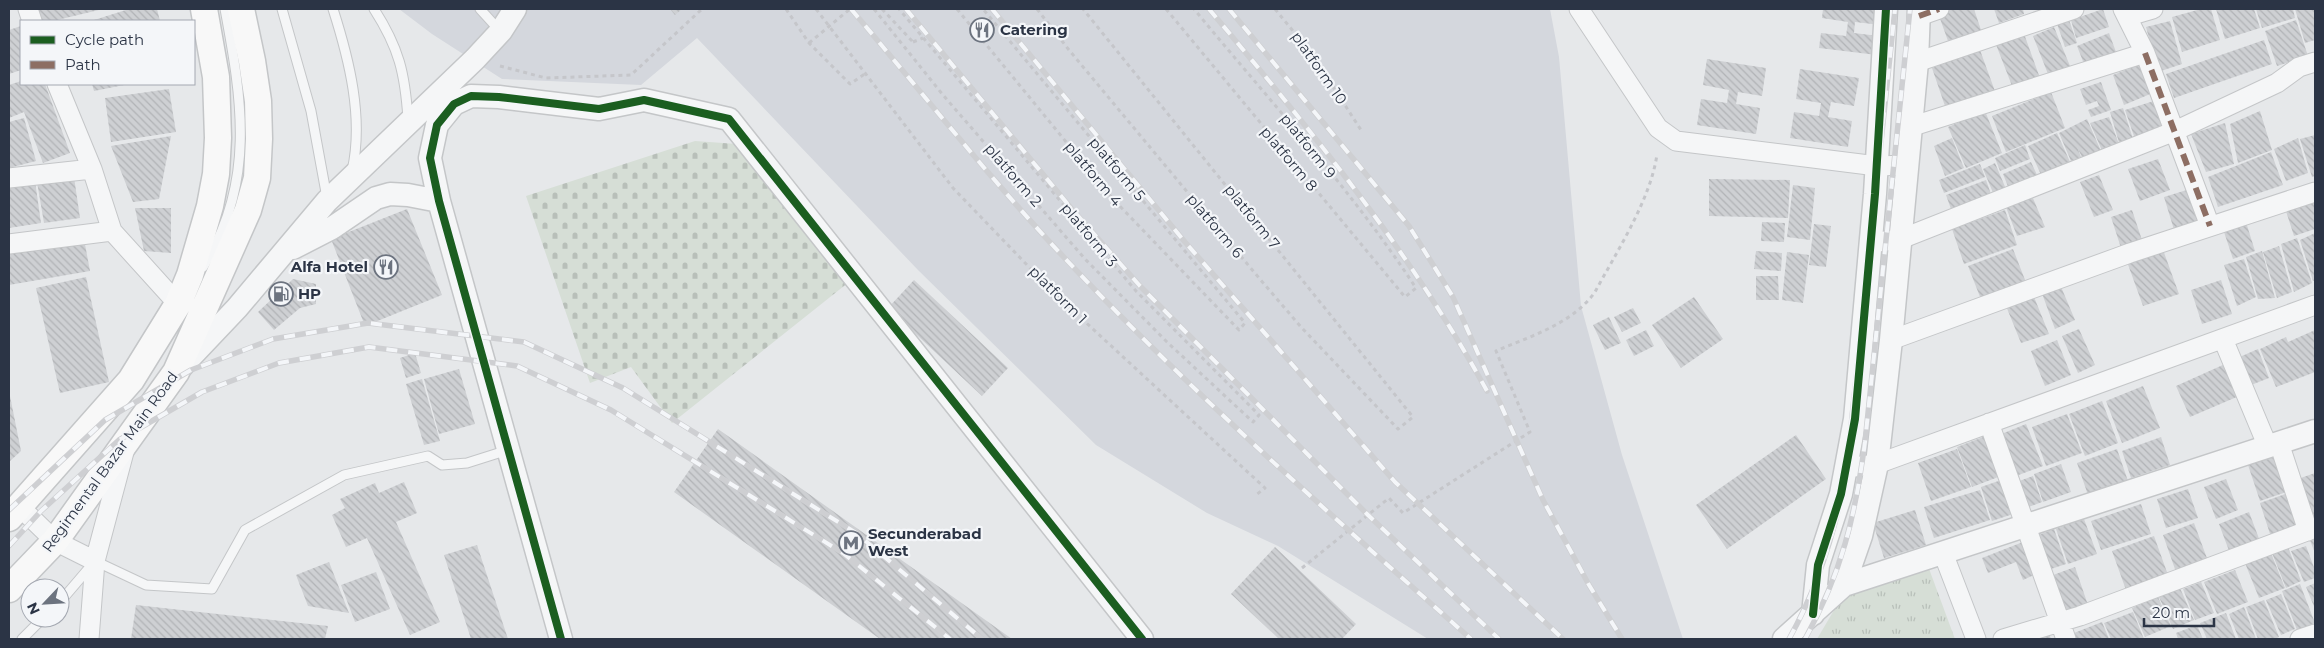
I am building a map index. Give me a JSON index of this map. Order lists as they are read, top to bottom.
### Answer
{
  "streets": {
    "main road": ["Regimental Bazar Main Road"],
    "path": [
      "platform 10",
      "platform 9",
      "platform 8",
      "platform 5",
      "platform 4",
      "platform 2",
      "platform 7",
      "platform 6",
      "platform 3",
      "platform 1"
    ]
  },
  "crossings": [
    ["platform 9", "platform 8"],
    ["platform 5", "platform 4"],
    ["platform 2", "platform 3"],
    ["platform 7", "platform 6"]
  ],
  "places": {
    "restaurant": ["Catering", "Alfa Hotel"],
    "fuel station": ["HP"],
    "metro station": ["Secunderabad West"]
  },
  "legend": ["Cycle path", "Path"],
  "scale_bar": "20 m",
  "north": "bottom left"
}
